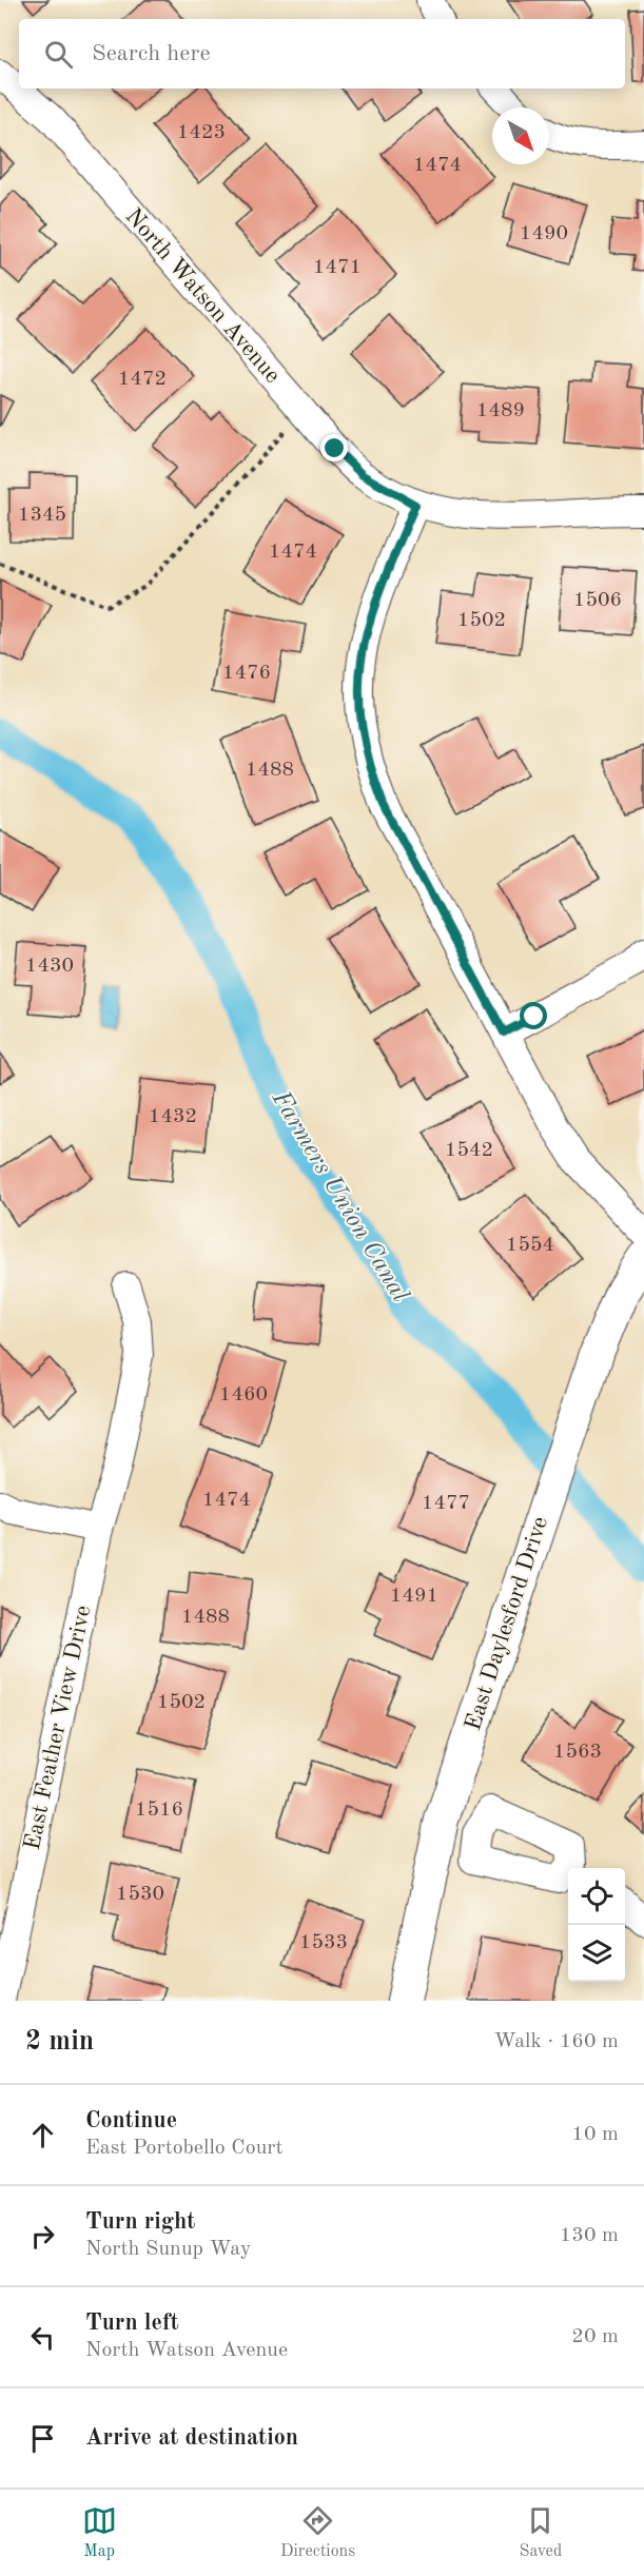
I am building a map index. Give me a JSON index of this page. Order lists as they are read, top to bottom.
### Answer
{
  "streets": {
    "street": ["North Watson Avenue", "East Daylesford Drive", "East Feather View Drive"]
  },
  "water": ["Farmers Union Canal"],
  "house_numbers": [
    "1423",
    "1474",
    "1490",
    "1471",
    "1472",
    "1489",
    "1345",
    "1474",
    "1506",
    "1502",
    "1476",
    "1488",
    "1430",
    "1432",
    "1542",
    "1554",
    "1460",
    "1474",
    "1477",
    "1491",
    "1488",
    "1502",
    "1563",
    "1516",
    "1530",
    "1533"
  ],
  "north": "bottom right",
  "page": {
    "search": "Search here",
    "heading": ["2 min", "Walk · 160 m"],
    "list": [
      ["Continue", "East Portobello Court", "10 m"],
      ["Turn right", "North Sunup Way", "130 m"],
      ["Turn left", "North Watson Avenue", "20 m"],
      "Arrive at destination"
    ],
    "nav": ["Map", "Directions", "Saved"]
  }
}
